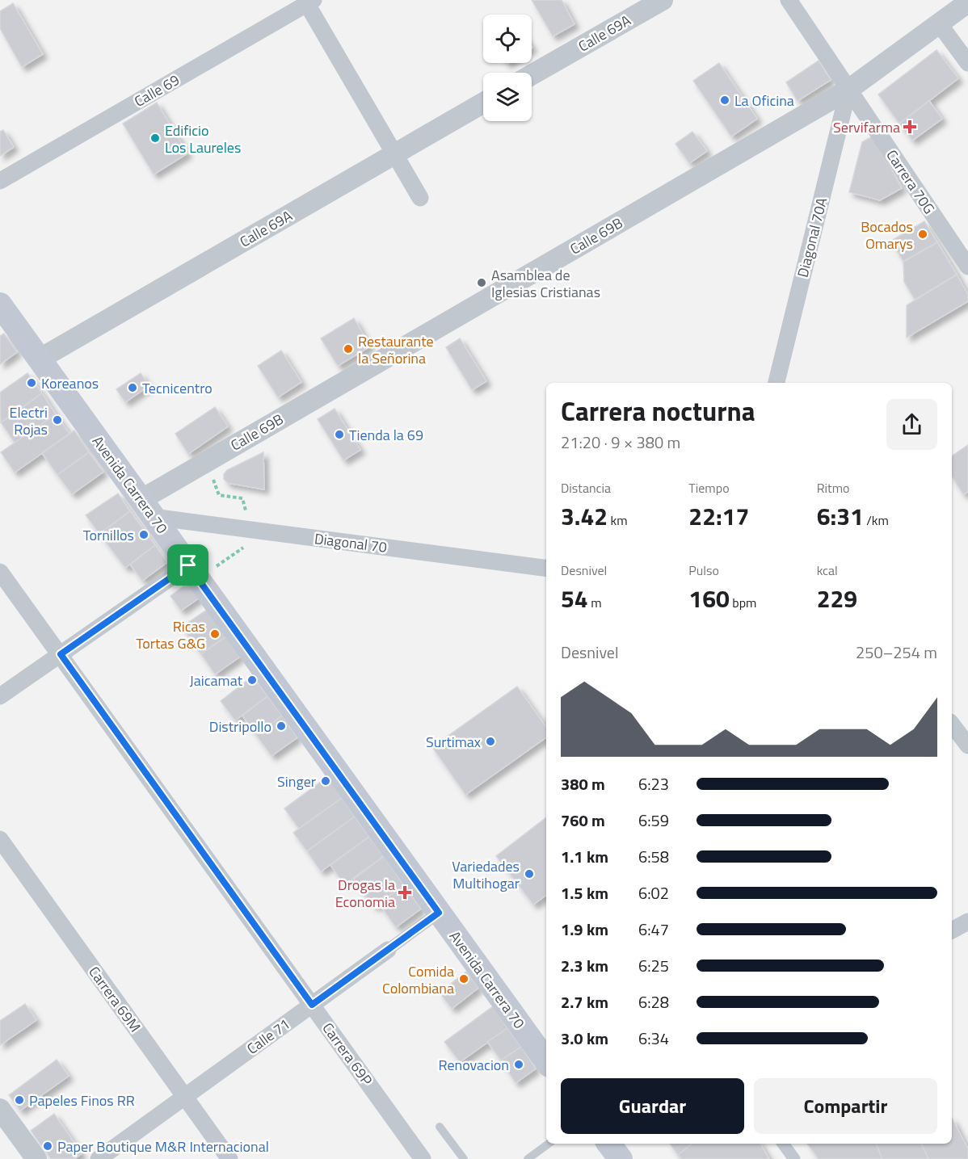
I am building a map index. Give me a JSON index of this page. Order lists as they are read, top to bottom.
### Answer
{
  "streets": {
    "main road": ["Avenida Carrera 70"],
    "street": [
      "Calle 69A",
      "Calle 69",
      "Carrera 70G",
      "Calle 69B",
      "Diagonal 70A",
      "Diagonal 70",
      "Carrera 69M",
      "Calle 71",
      "Carrera 69P"
    ]
  },
  "crossings": [
    ["Calle 69A", "Avenida Carrera 70"],
    ["Carrera 70G", "Calle 69B"],
    ["Carrera 70G", "Diagonal 70A"],
    ["Calle 69B", "Diagonal 70A"],
    ["Calle 69B", "Avenida Carrera 70"],
    ["Calle 69B", "Diagonal 70"],
    ["Avenida Carrera 70", "Diagonal 70"],
    ["Avenida Carrera 70", "Calle 71"],
    ["Carrera 69M", "Calle 71"],
    ["Calle 71", "Carrera 69P"]
  ],
  "places": {
    "other": [
      "La Oficina",
      "Edificio Los Laureles",
      "Bocados Omarys",
      "Asamblea de Iglesias Cristianas",
      "Restaurante la Señorina",
      "Koreanos",
      "Tecnicentro",
      "Electri Rojas",
      "Tienda la 69",
      "Tornillos",
      "Ricas Tortas G&G",
      "Jaicamat",
      "Distripollo",
      "Surtimax",
      "Singer",
      "Variedades Multihogar",
      "Comida Colombiana",
      "Renovacion",
      "Papeles Finos RR",
      "Paper Boutique M&R Internacional"
    ],
    "health": ["Servifarma", "Drogas la Economia"]
  },
  "page": {
    "heading": ["Carrera nocturna", "21:20 · 9 × 380 m"],
    "stats": [
      ["Distancia", "3.42 km"],
      ["Tiempo", "22:17"],
      ["Ritmo", "6:31 /km"],
      ["Desnivel", "54 m"],
      ["Pulso", "160 bpm"],
      ["kcal", "229"]
    ],
    "chart": ["Desnivel", "250–254 m"],
    "list": [
      {
        "name": "380 m",
        "note": "6:23"
      },
      {
        "name": "760 m",
        "note": "6:59"
      },
      {
        "name": "1.1 km",
        "note": "6:58"
      },
      {
        "name": "1.5 km",
        "note": "6:02"
      },
      {
        "name": "1.9 km",
        "note": "6:47"
      },
      {
        "name": "2.3 km",
        "note": "6:25"
      },
      {
        "name": "2.7 km",
        "note": "6:28"
      },
      {
        "name": "3.0 km",
        "note": "6:34"
      }
    ],
    "buttons": ["Guardar", "Compartir"]
  }
}
